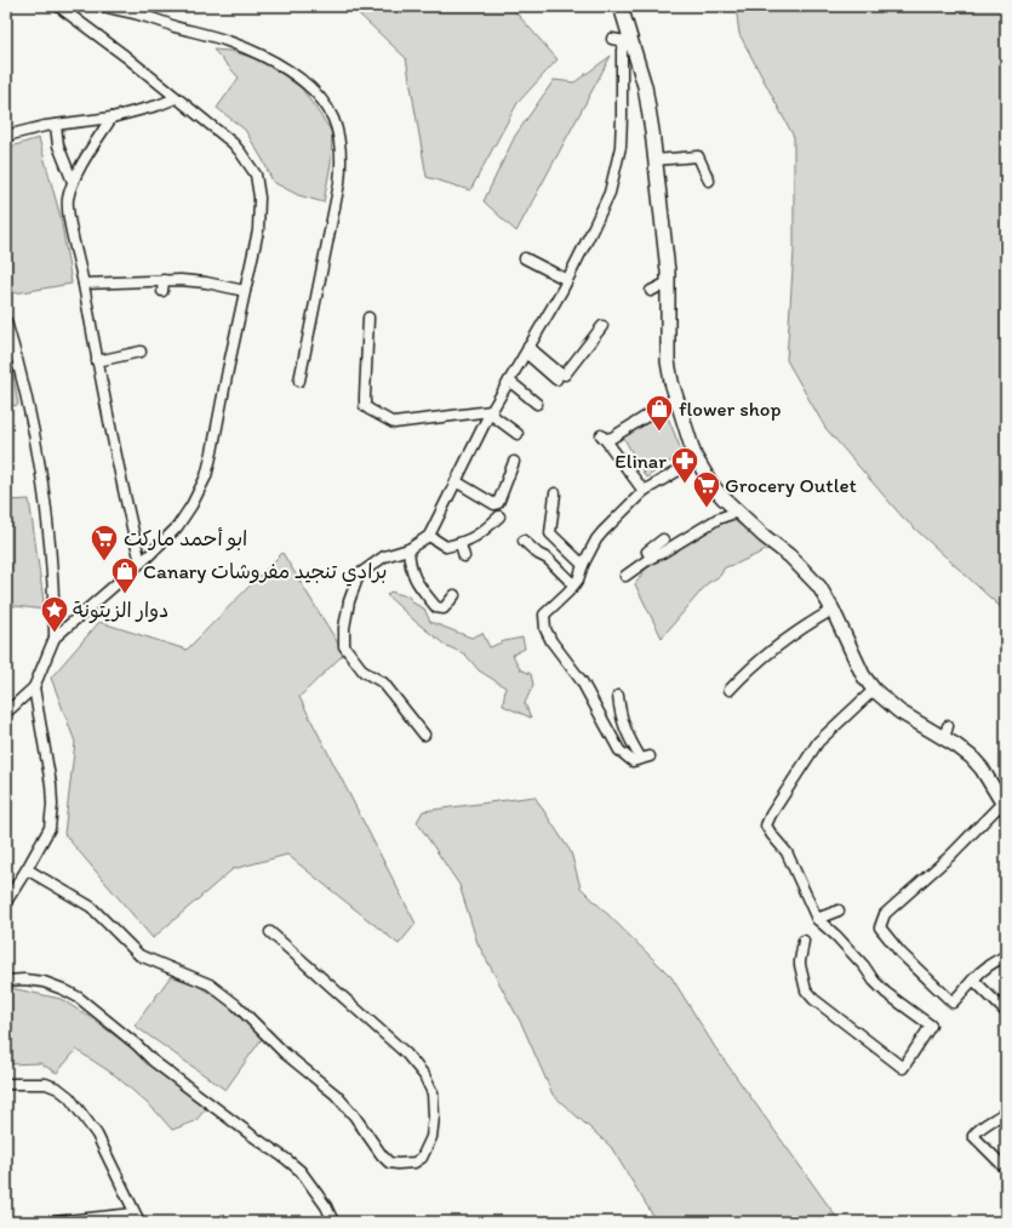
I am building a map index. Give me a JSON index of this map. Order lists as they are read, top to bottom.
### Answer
{
  "places": {
    "shop": ["flower shop", "Canary برادي تنجيد مفروشات"],
    "pharmacy": ["Elinar"],
    "supermarket": ["Grocery Outlet", "ابو أحمد ماركت"],
    "place": ["دوار الزيتونة"]
  }
}
